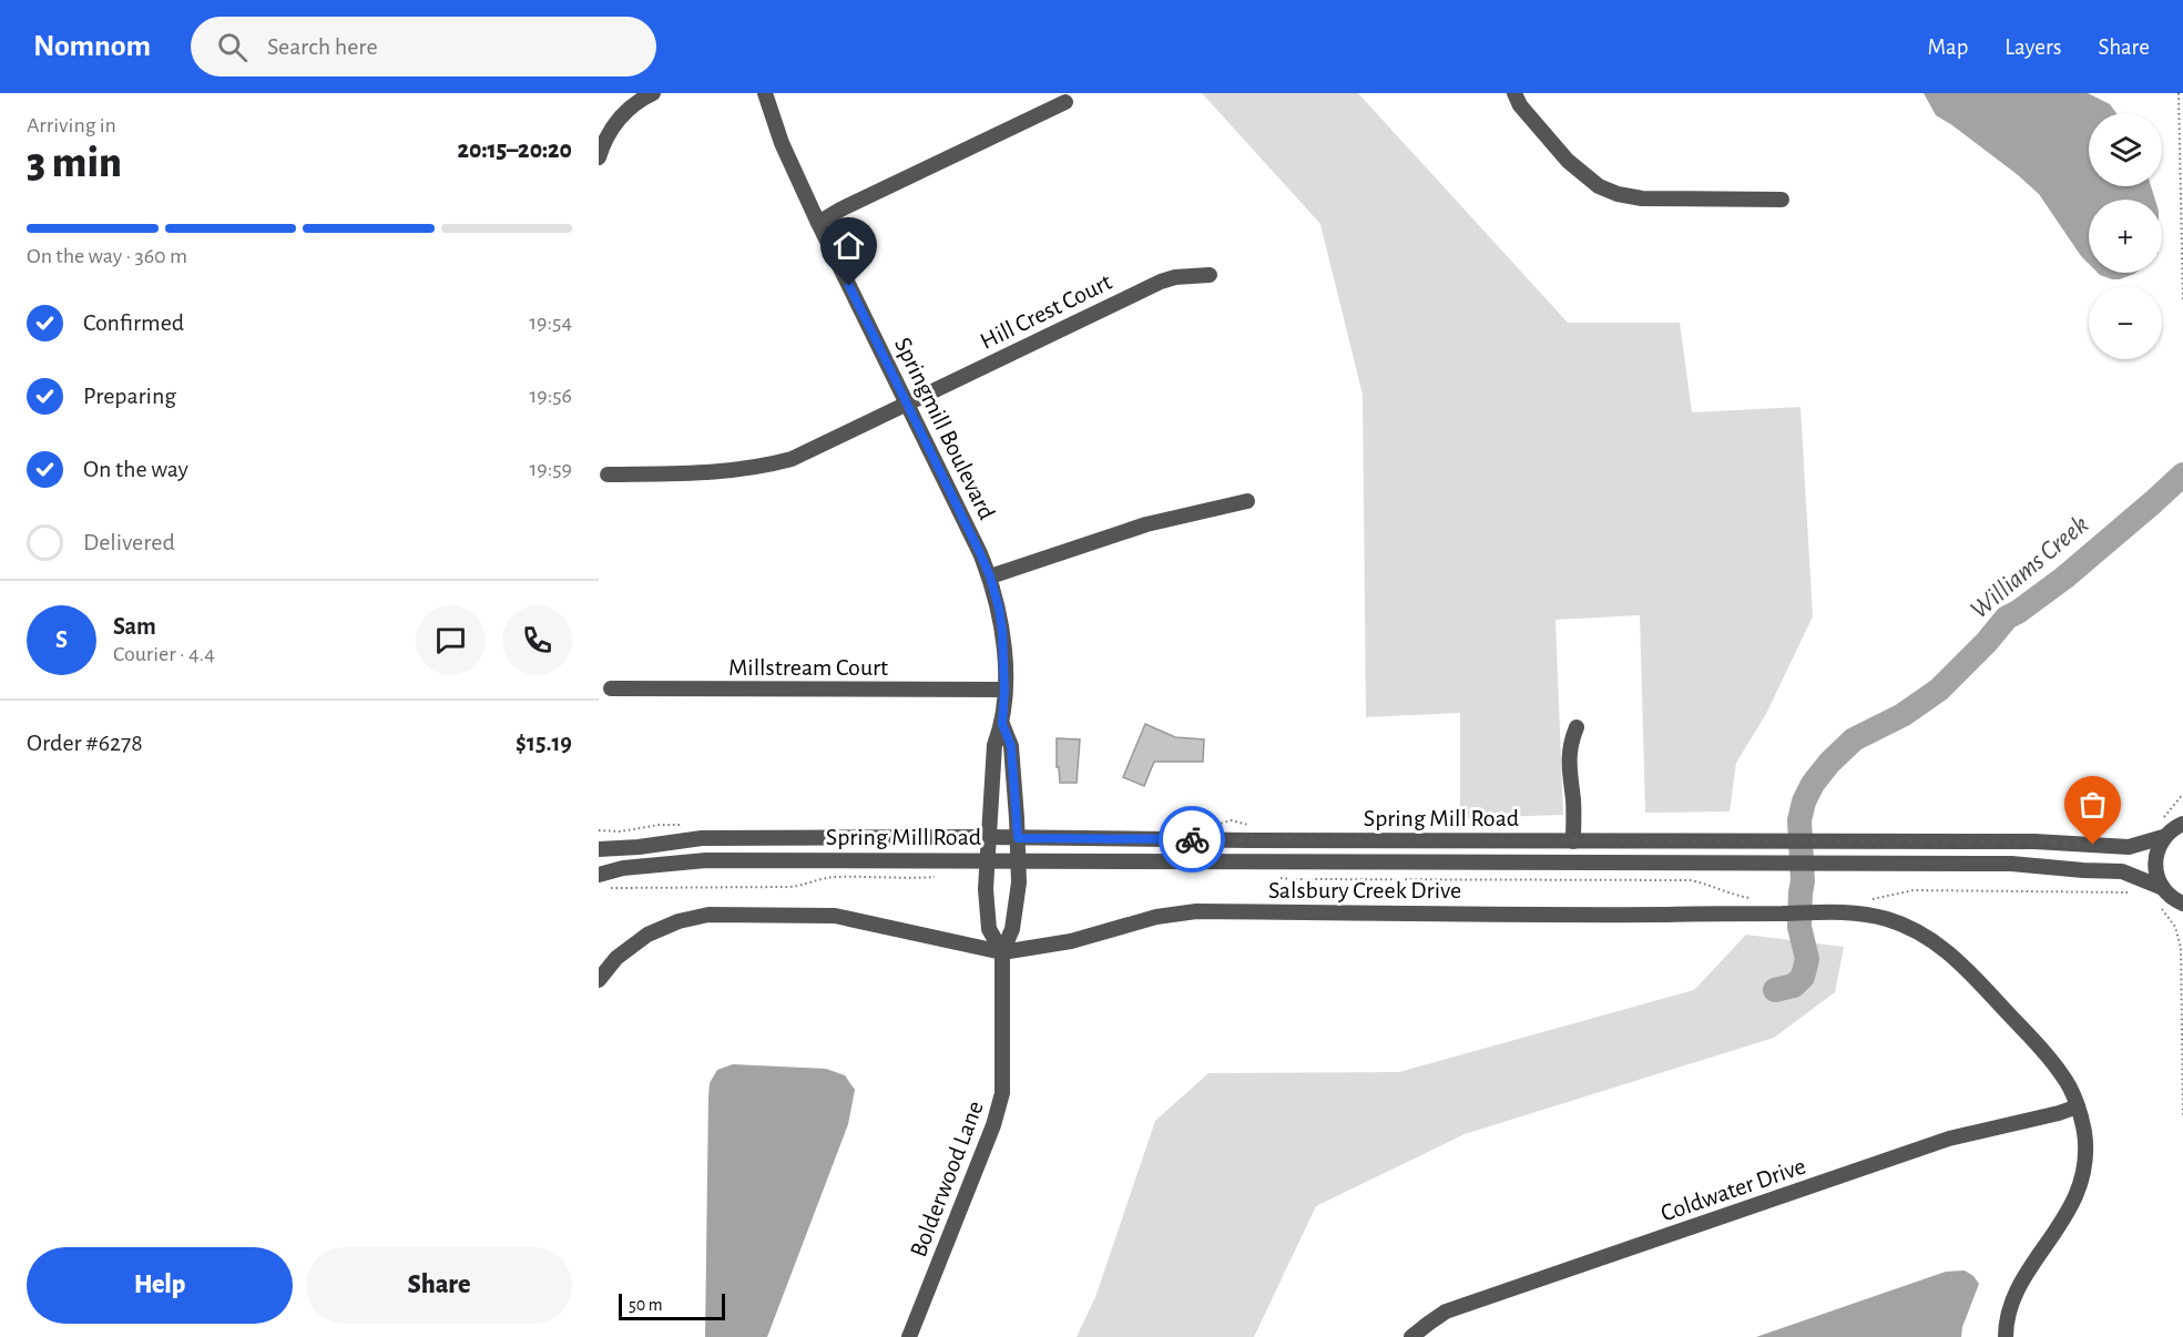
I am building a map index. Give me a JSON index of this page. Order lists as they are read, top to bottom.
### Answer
{
  "streets": {
    "street": [
      "Hill Crest Court",
      "Springmill Boulevard",
      "Millstream Court",
      "Spring Mill Road",
      "Salsbury Creek Drive",
      "Bolderwood Lane",
      "Coldwater Drive"
    ]
  },
  "crossings": [
    ["Hill Crest Court", "Springmill Boulevard"],
    ["Springmill Boulevard", "Millstream Court"],
    ["Springmill Boulevard", "Spring Mill Road"],
    ["Springmill Boulevard", "Bolderwood Lane"],
    ["Spring Mill Road", "Bolderwood Lane"],
    ["Salsbury Creek Drive", "Bolderwood Lane"],
    ["Salsbury Creek Drive", "Coldwater Drive"]
  ],
  "water": ["Williams Creek"],
  "scale_bar": "50 m",
  "page": {
    "header": "Nomnom",
    "search": "Search here",
    "nav": ["Map", "Layers", "Share"],
    "heading": ["3 min", "Arriving in", "20:15–20:20"],
    "panel": [
      "Sam",
      "Courier · 4.4",
      "Order #6278",
      "$15.19"
    ],
    "map_buttons": ["+", "−"],
    "bar": "On the way · 360 m",
    "list": [
      ["Confirmed", "19:54"],
      ["Preparing", "19:56"],
      ["On the way", "19:59"],
      "Delivered"
    ],
    "round": "S",
    "buttons": ["Help", "Share"],
    "scale": "50 m"
  }
}
